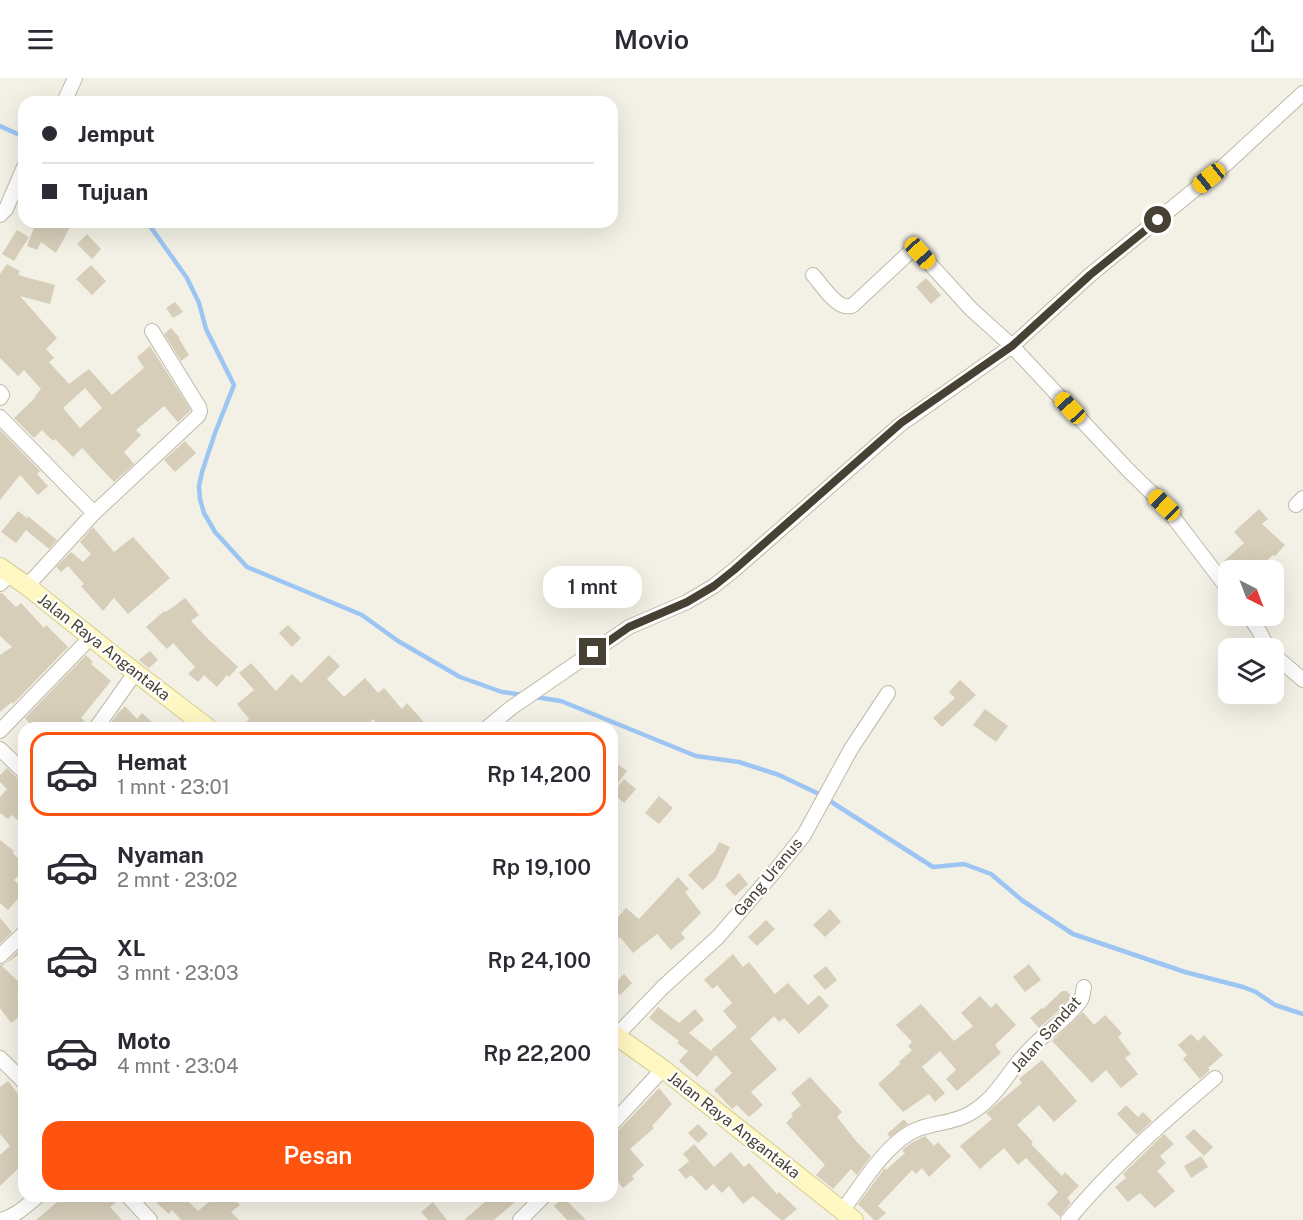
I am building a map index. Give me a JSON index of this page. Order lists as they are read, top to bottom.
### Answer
{
  "streets": {
    "main road": ["Jalan Raya Angantaka"],
    "street": ["Gang Uranus", "Jalan Sandat"]
  },
  "crossings": [
    ["Jalan Raya Angantaka", "Jalan Sandat"]
  ],
  "north": "bottom right",
  "page": {
    "header": "Movio",
    "banner": ["Jemput", "Tujuan"],
    "bubble": "1 mnt",
    "list": [
      {
        "name": "Hemat",
        "note": "1 mnt · 23:01",
        "value": "Rp 14,200"
      },
      {
        "name": "Nyaman",
        "note": "2 mnt · 23:02",
        "value": "Rp 19,100"
      },
      {
        "name": "XL",
        "note": "3 mnt · 23:03",
        "value": "Rp 24,100"
      },
      {
        "name": "Moto",
        "note": "4 mnt · 23:04",
        "value": "Rp 22,200"
      }
    ],
    "buttons": "Pesan"
  }
}
